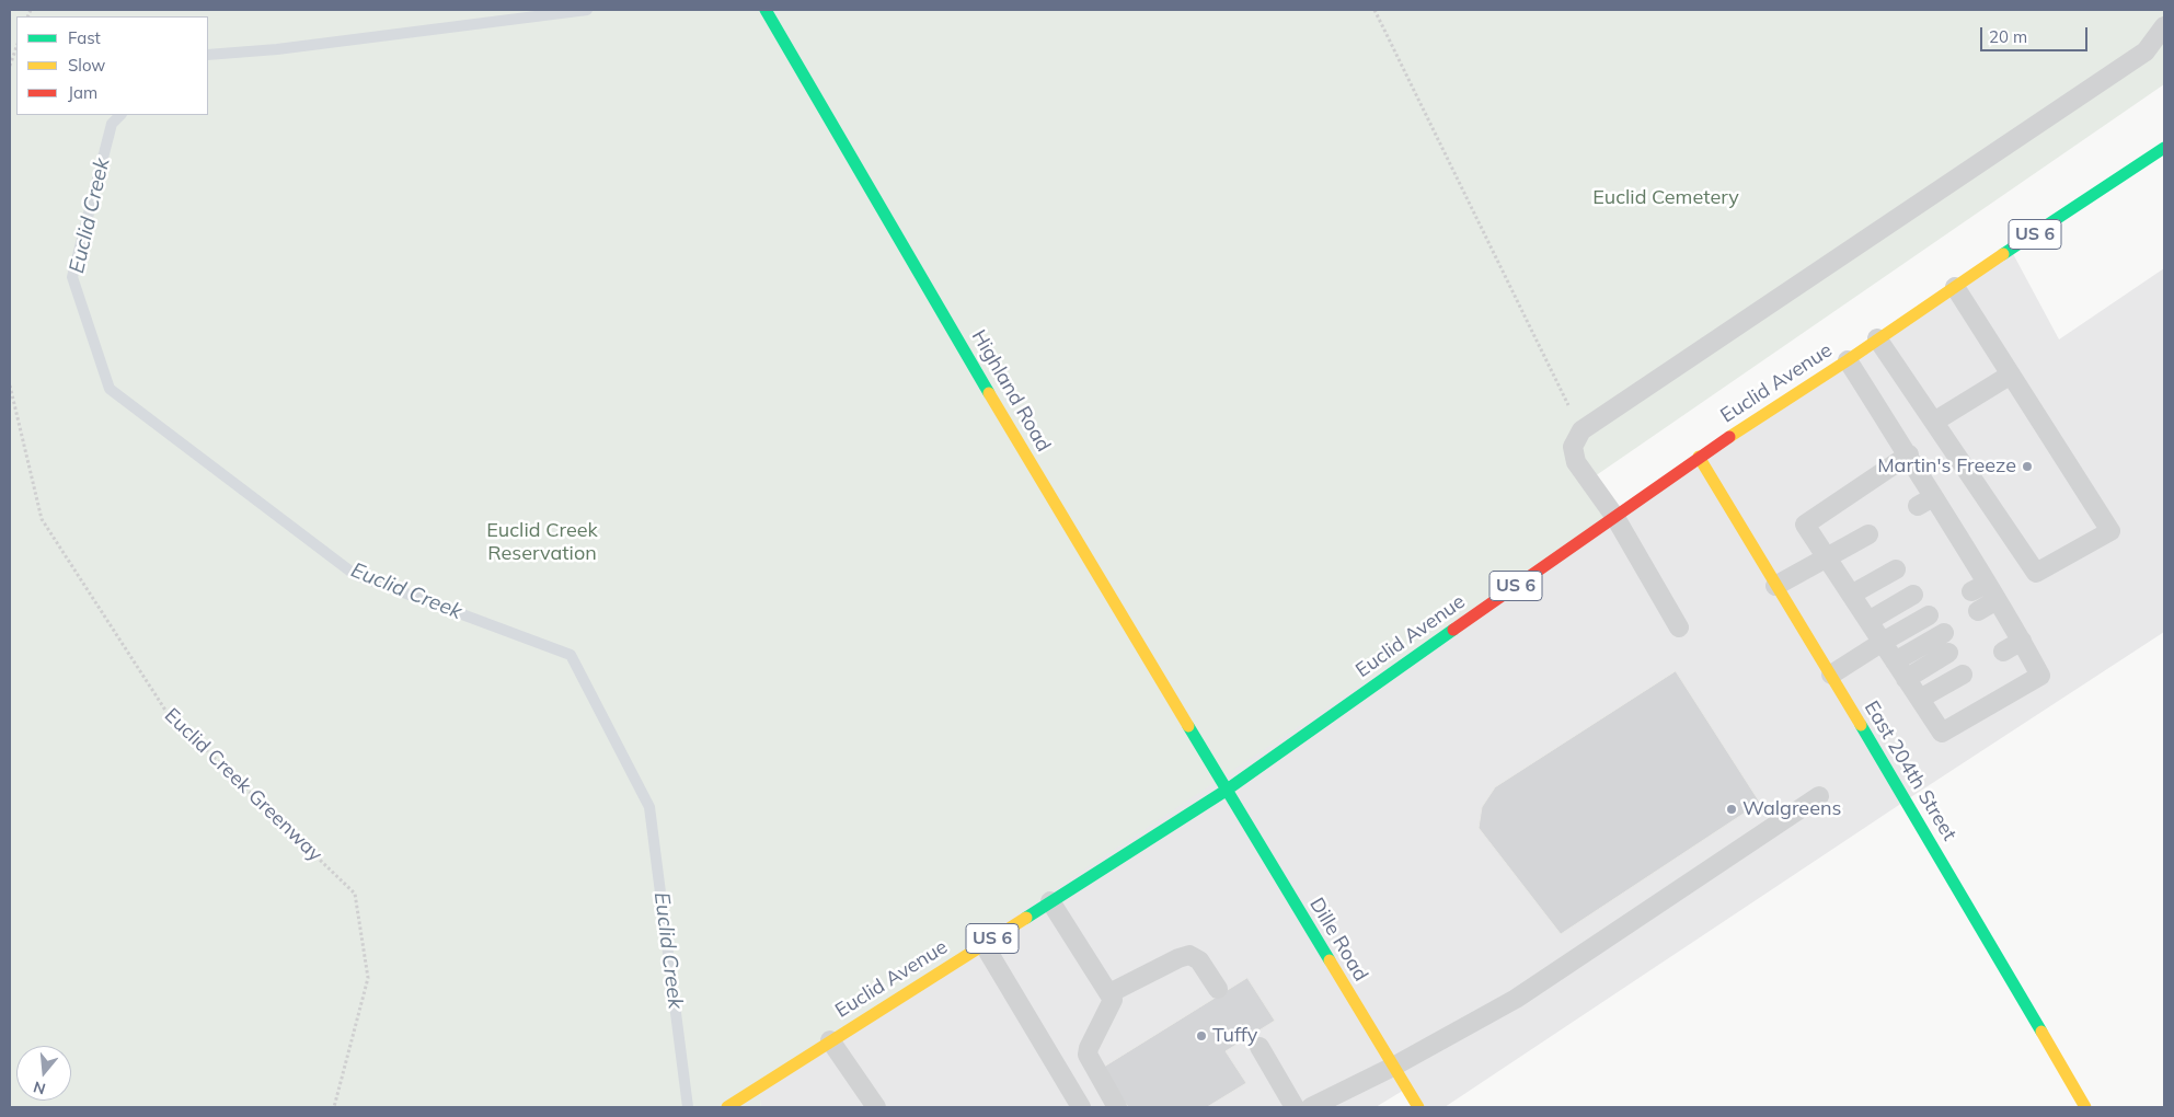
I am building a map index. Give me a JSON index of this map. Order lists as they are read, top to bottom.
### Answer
{
  "streets": {
    "street": [
      "US 6",
      "Euclid Avenue",
      "Highland Road",
      "East 204th Street",
      "Dille Road"
    ],
    "path": ["Euclid Creek Greenway"]
  },
  "crossings": [
    ["Euclid Avenue", "Highland Road"],
    ["Euclid Avenue", "East 204th Street"],
    ["Euclid Avenue", "Dille Road"],
    ["Highland Road", "Dille Road"]
  ],
  "water": ["Euclid Creek"],
  "parks": ["Euclid Cemetery", "Euclid Creek Reservation"],
  "places": ["Martin's Freeze", "Walgreens", "Tuffy"],
  "legend": ["Fast", "Slow", "Jam"],
  "scale_bar": "20 m",
  "north": "bottom"
}
